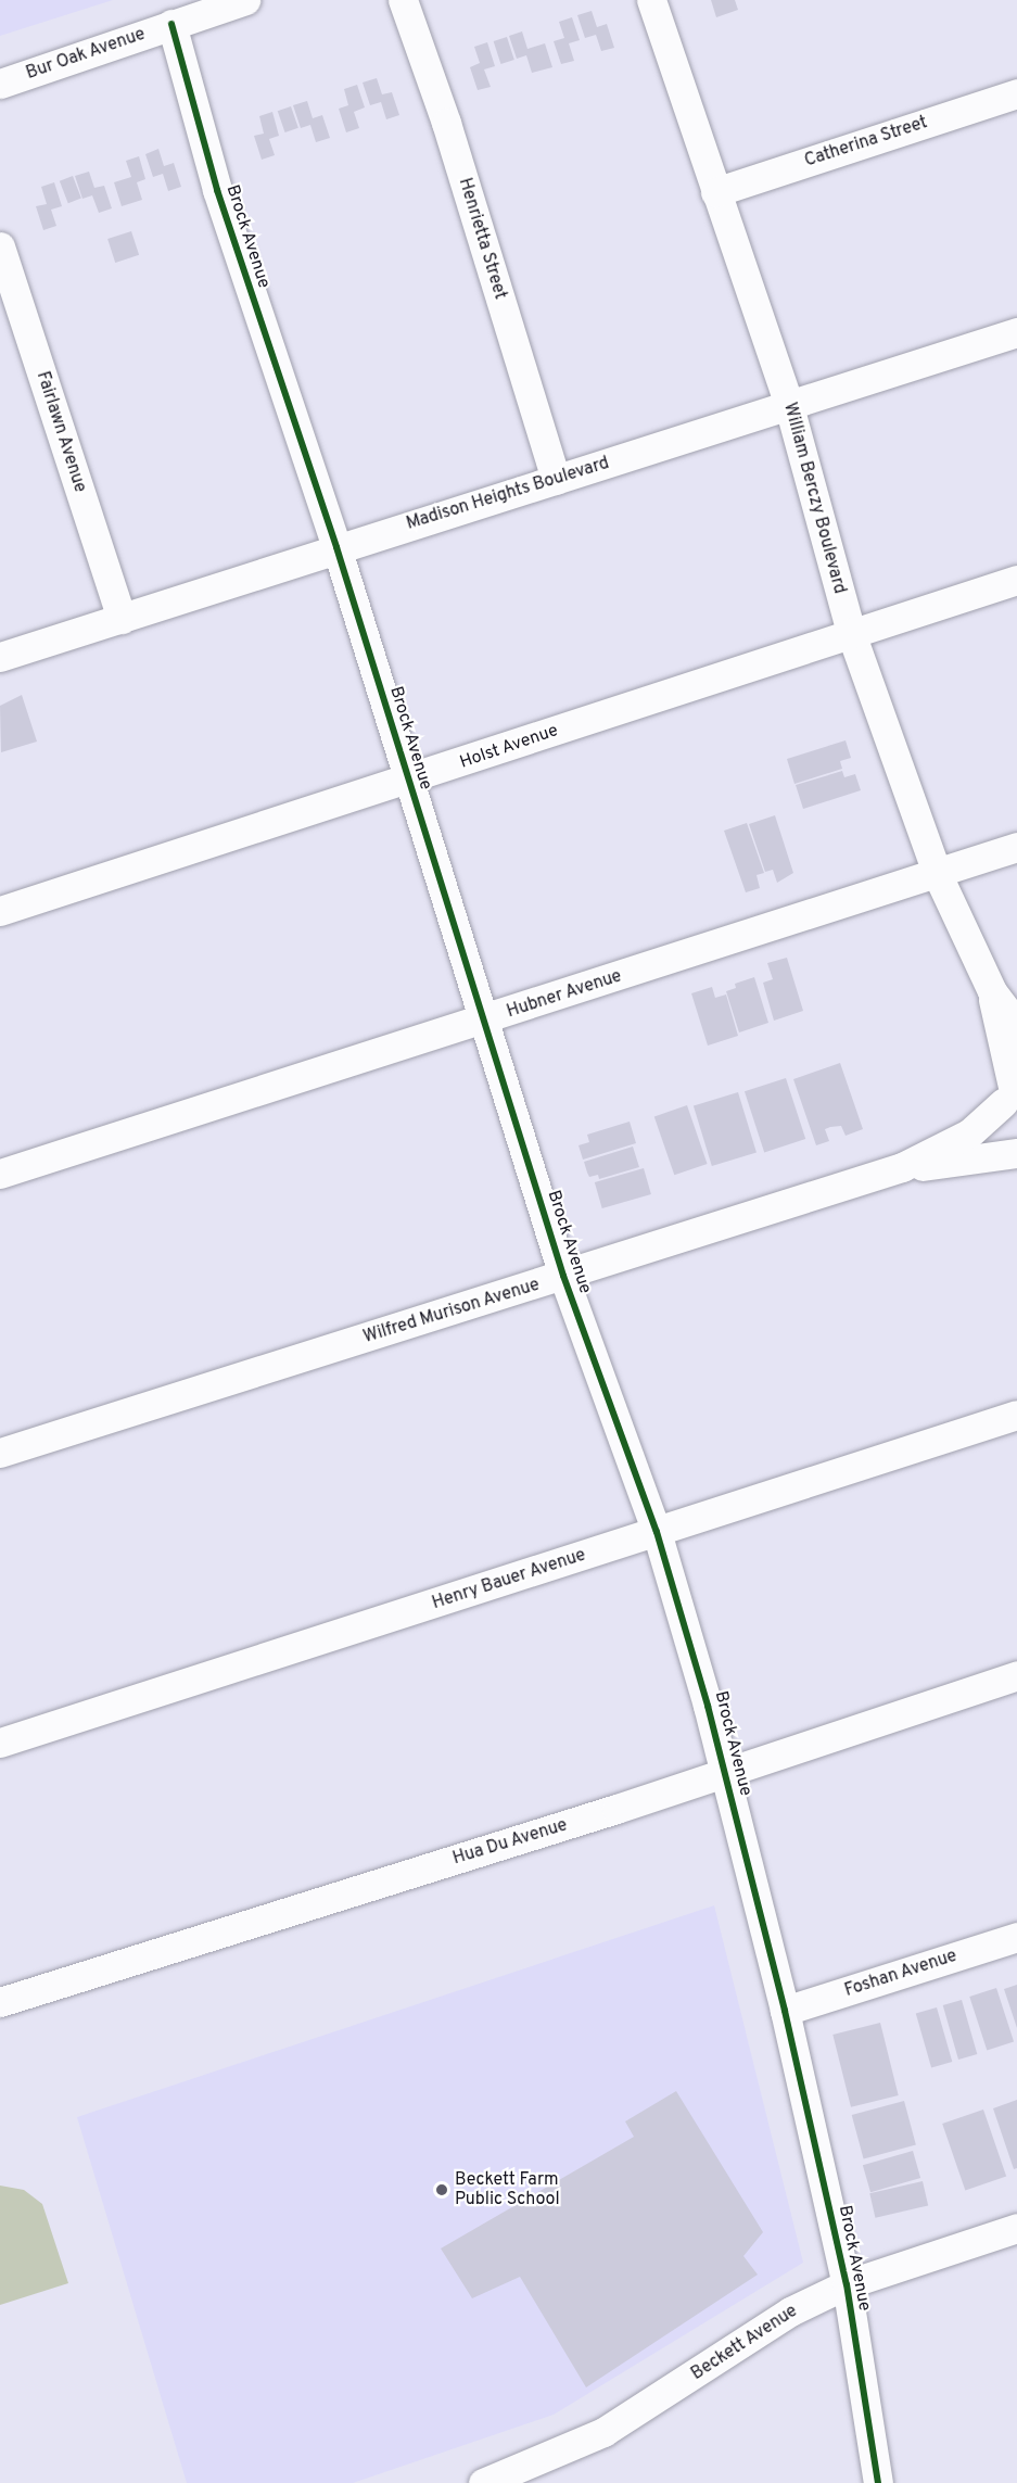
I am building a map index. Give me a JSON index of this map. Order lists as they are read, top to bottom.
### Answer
{
  "streets": {
    "street": [
      "Bur Oak Avenue",
      "Catherina Street",
      "Brock Avenue",
      "Henrietta Street",
      "Fairlawn Avenue",
      "Madison Heights Boulevard",
      "William Berczy Boulevard",
      "Holst Avenue",
      "Hubner Avenue",
      "Wilfred Murison Avenue",
      "Henry Bauer Avenue",
      "Hua Du Avenue",
      "Foshan Avenue",
      "Beckett Avenue"
    ]
  },
  "crossings": [
    ["Bur Oak Avenue", "Brock Avenue"],
    ["Catherina Street", "William Berczy Boulevard"],
    ["Brock Avenue", "Madison Heights Boulevard"],
    ["Brock Avenue", "Holst Avenue"],
    ["Brock Avenue", "Hubner Avenue"],
    ["Brock Avenue", "Wilfred Murison Avenue"],
    ["Brock Avenue", "Henry Bauer Avenue"],
    ["Brock Avenue", "Hua Du Avenue"],
    ["Brock Avenue", "Foshan Avenue"],
    ["Brock Avenue", "Beckett Avenue"],
    ["Henrietta Street", "Madison Heights Boulevard"],
    ["Fairlawn Avenue", "Madison Heights Boulevard"],
    ["Madison Heights Boulevard", "William Berczy Boulevard"],
    ["William Berczy Boulevard", "Holst Avenue"],
    ["William Berczy Boulevard", "Hubner Avenue"],
    ["William Berczy Boulevard", "Wilfred Murison Avenue"]
  ],
  "places": ["Beckett Farm Public School"]
}
